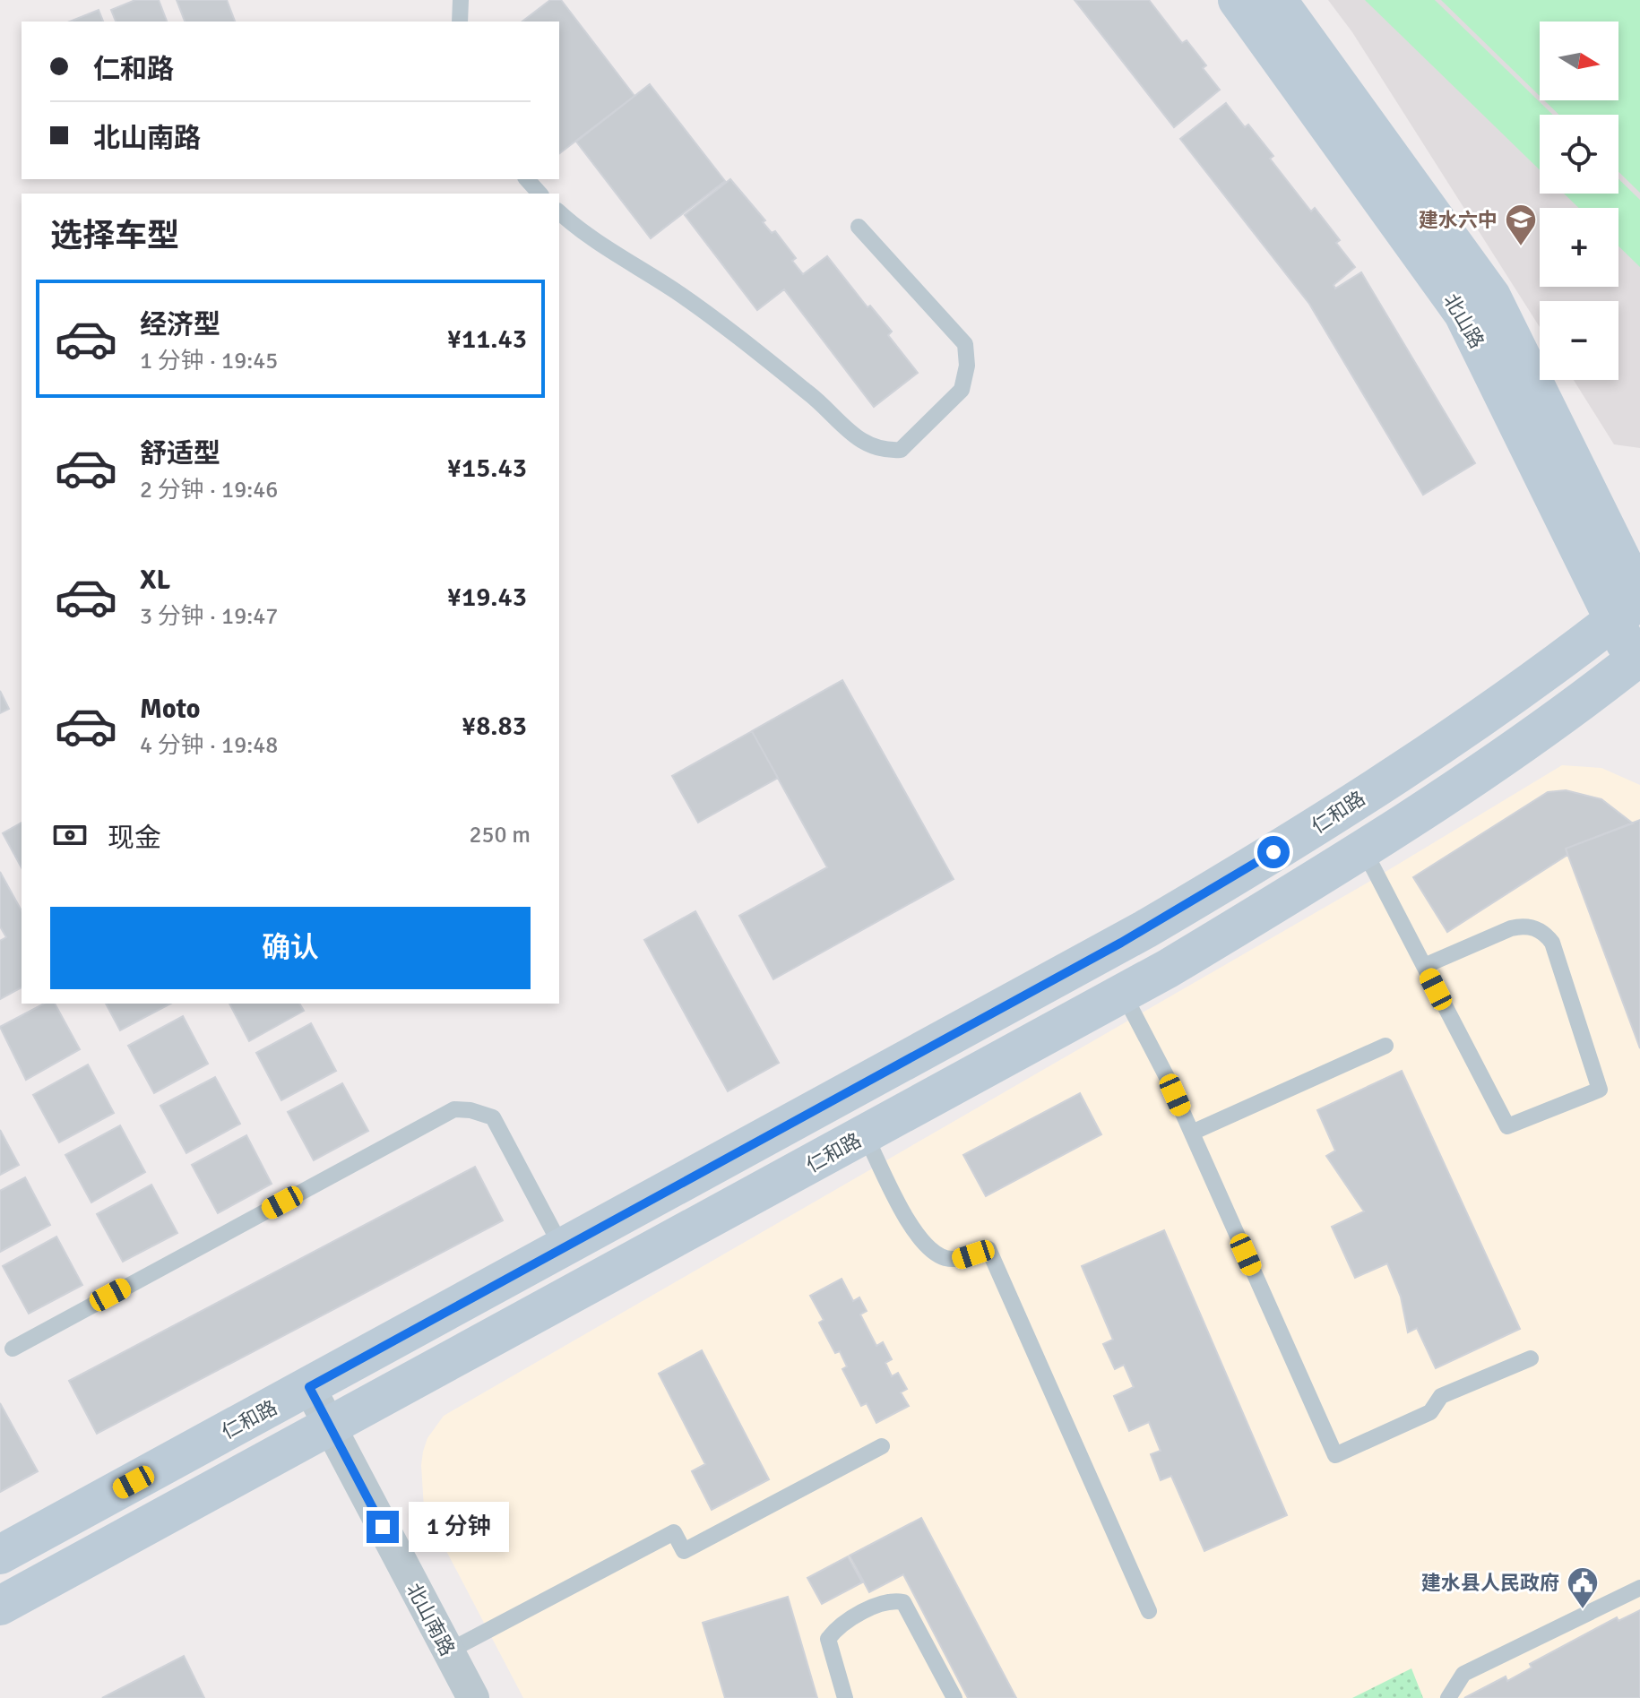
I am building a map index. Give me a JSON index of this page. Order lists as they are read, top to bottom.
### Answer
{
  "streets": {
    "main road": ["北山路", "仁和路"],
    "street": ["北山南路"]
  },
  "crossings": [
    ["北山路", "仁和路"],
    ["仁和路", "北山南路"]
  ],
  "places": {
    "school or university": ["建水六中"],
    "public building": ["建水县人民政府"]
  },
  "north": "right",
  "page": {
    "map_buttons": ["+", "−"],
    "banner": ["仁和路", "北山南路"],
    "heading": "选择车型",
    "list": [
      {
        "name": "经济型",
        "note": "1 分钟 · 19:45",
        "value": "¥11.43"
      },
      {
        "name": "舒适型",
        "note": "2 分钟 · 19:46",
        "value": "¥15.43"
      },
      {
        "name": "XL",
        "note": "3 分钟 · 19:47",
        "value": "¥19.43"
      },
      {
        "name": "Moto",
        "note": "4 分钟 · 19:48",
        "value": "¥8.83"
      }
    ],
    "pay": ["现金", "250 m"],
    "buttons": "确认",
    "bubble": "1 分钟"
  }
}
